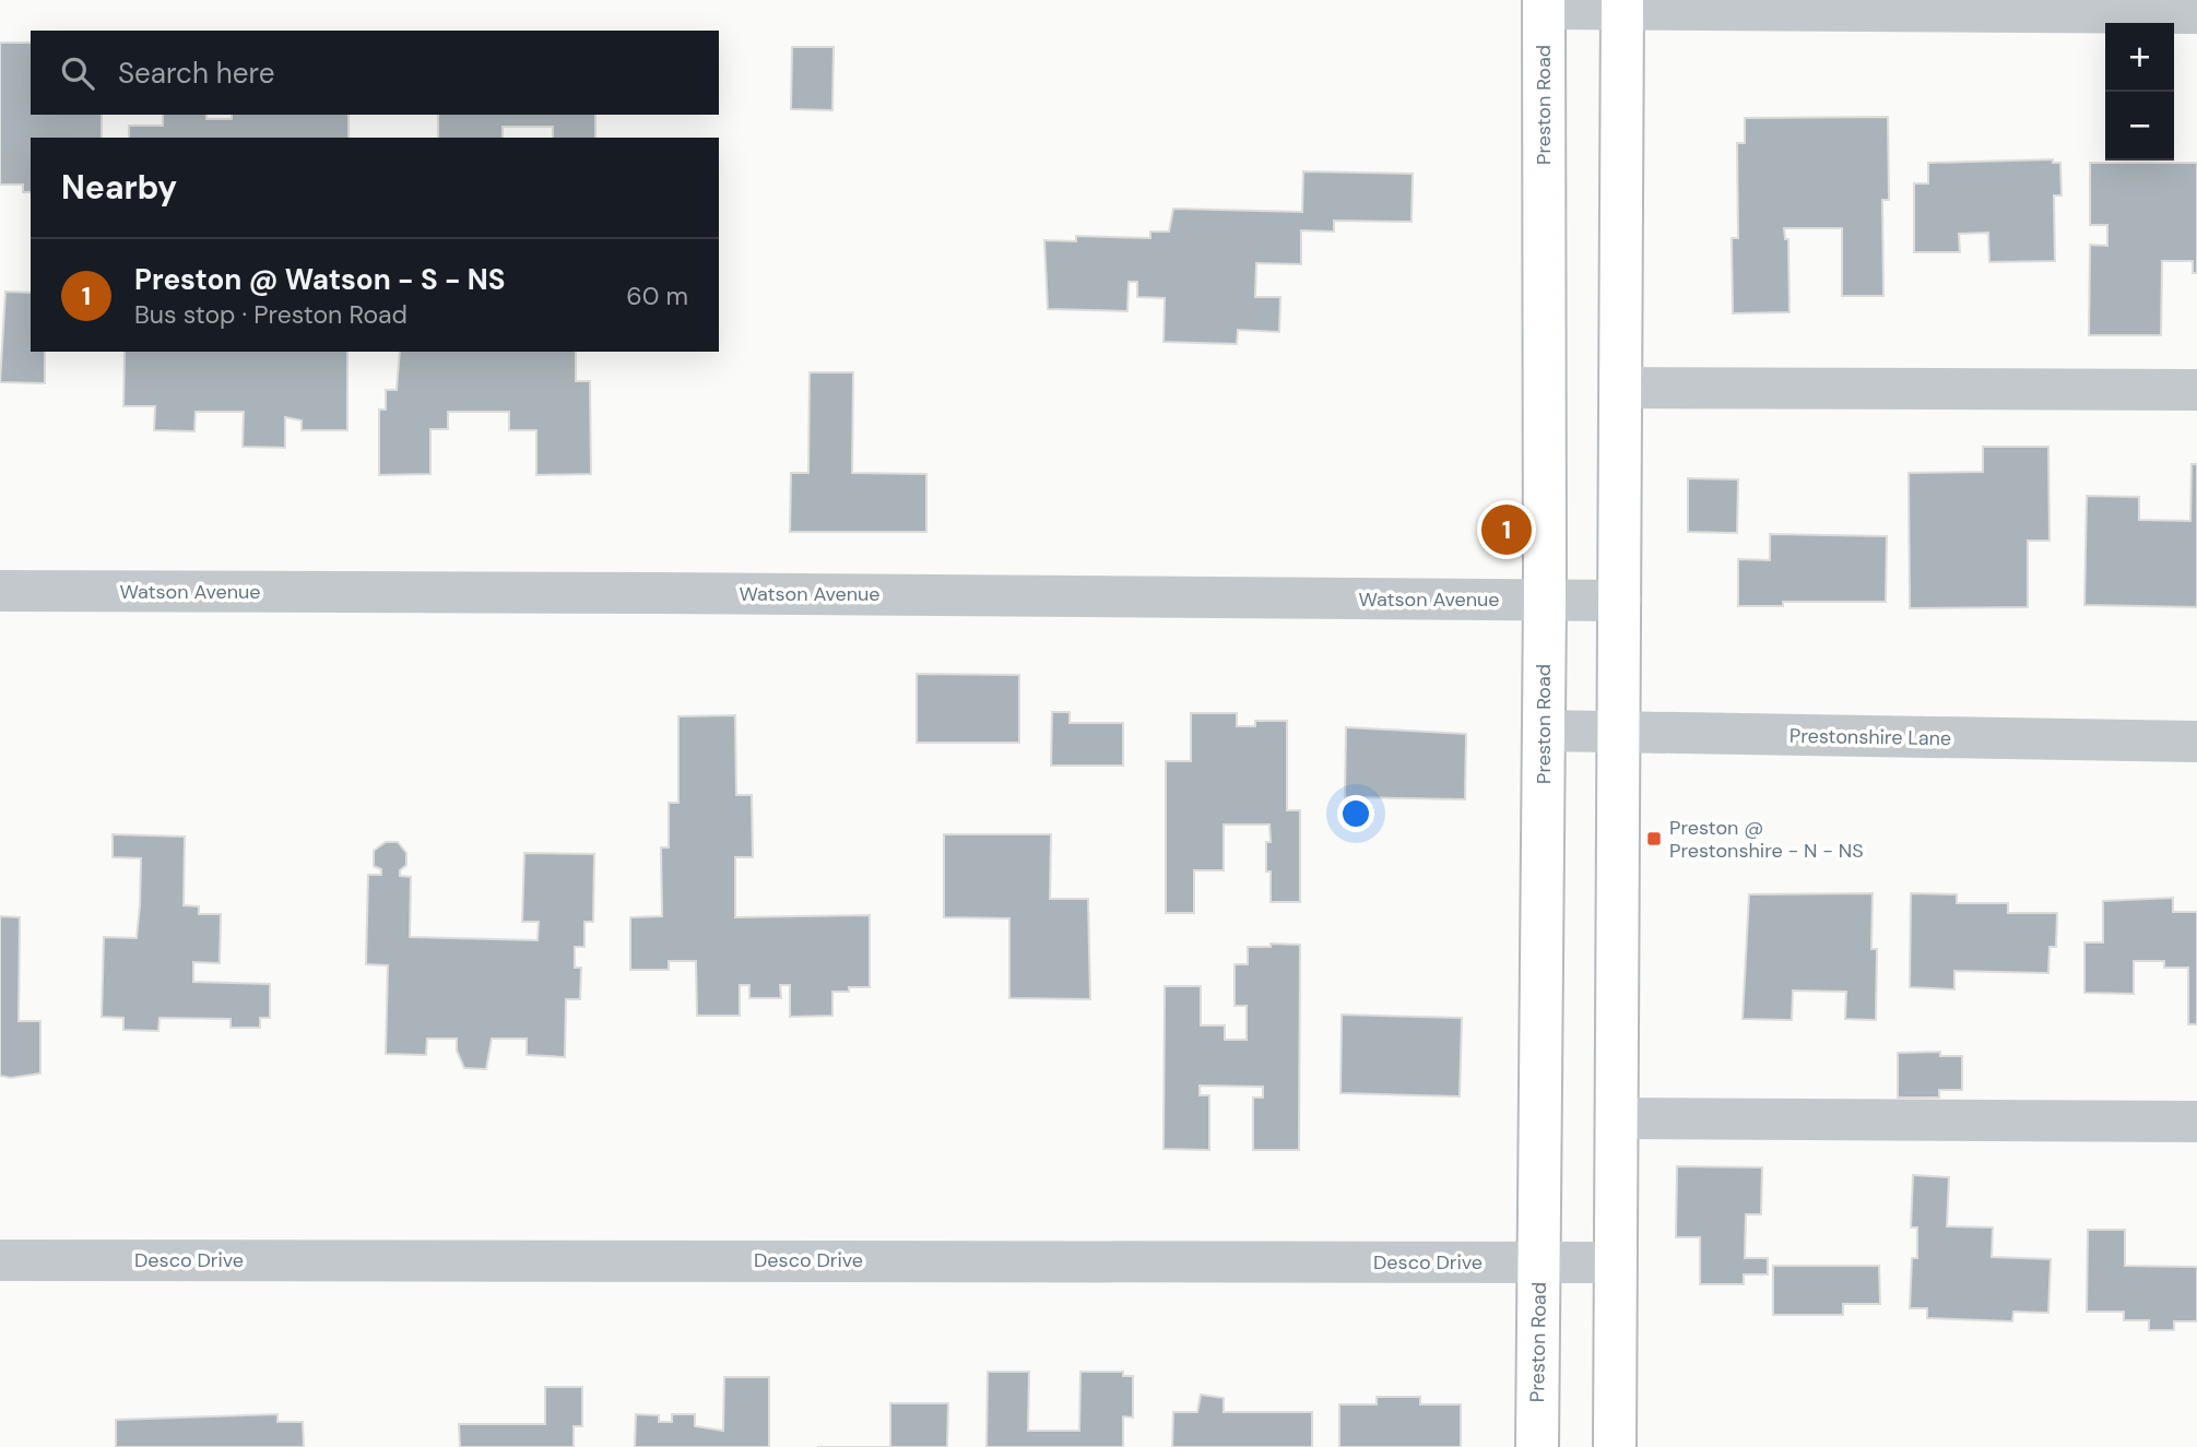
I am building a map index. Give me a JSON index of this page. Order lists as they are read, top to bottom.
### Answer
{
  "streets": {
    "main road": ["Preston Road"],
    "street": ["Watson Avenue", "Prestonshire Lane", "Desco Drive"]
  },
  "crossings": [
    ["Preston Road", "Watson Avenue"],
    ["Preston Road", "Prestonshire Lane"],
    ["Preston Road", "Desco Drive"]
  ],
  "places": {
    "transit": ["Preston @ Prestonshire - N - NS"]
  },
  "page": {
    "map_buttons": ["+", "−"],
    "search": "Search here",
    "heading": "Nearby",
    "list": [
      {
        "mark": "1",
        "name": "Preston @ Watson - S - NS",
        "note": "Bus stop · Preston Road",
        "value": "60 m"
      }
    ],
    "pins": "1"
  }
}
